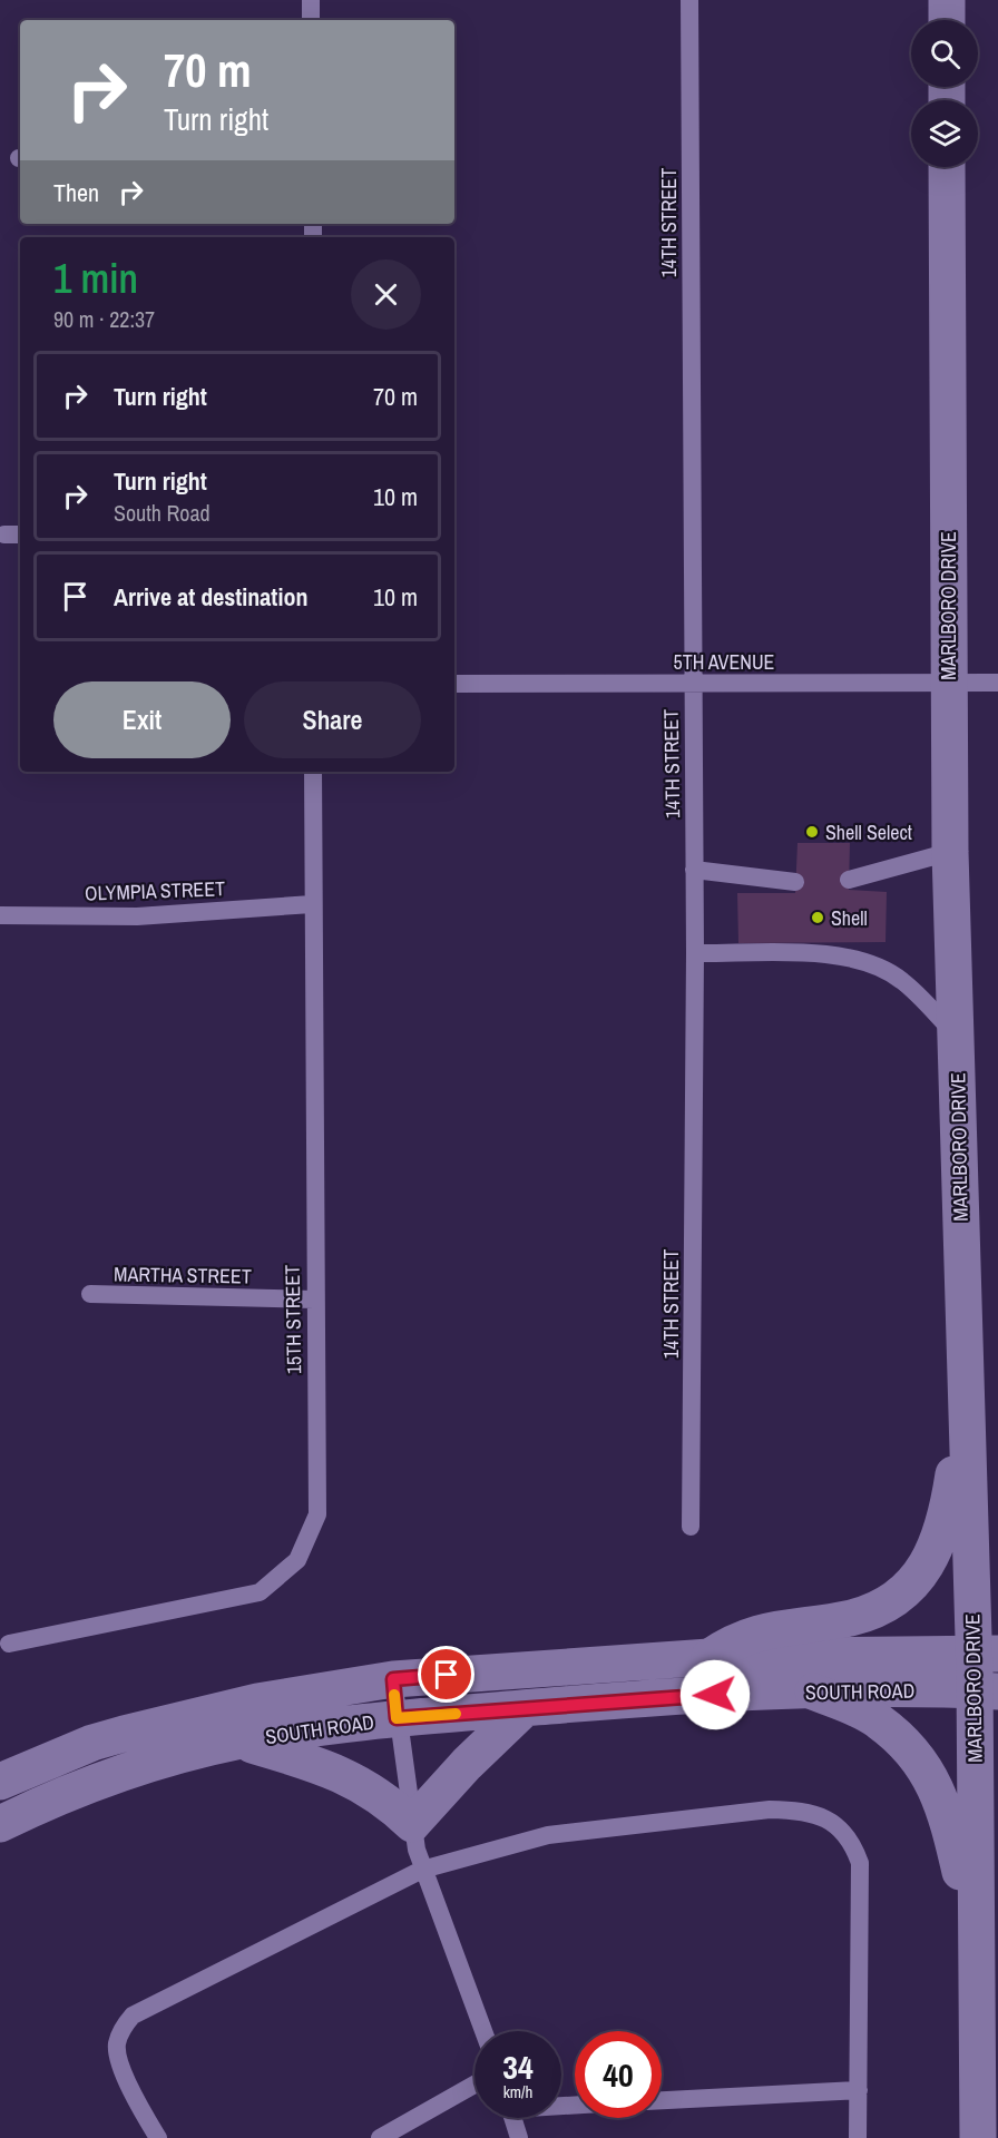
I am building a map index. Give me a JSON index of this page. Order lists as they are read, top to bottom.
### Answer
{
  "streets": {
    "main road": ["MARLBORO DRIVE", "SOUTH ROAD"],
    "lane": [
      "14TH STREET",
      "5TH AVENUE",
      "OLYMPIA STREET",
      "MARTHA STREET",
      "15TH STREET"
    ]
  },
  "crossings": [
    ["14TH STREET", "5TH AVENUE"],
    ["MARLBORO DRIVE", "5TH AVENUE"],
    ["MARLBORO DRIVE", "SOUTH ROAD"],
    ["OLYMPIA STREET", "15TH STREET"],
    ["MARTHA STREET", "15TH STREET"]
  ],
  "places": ["Shell Select", "Shell"],
  "page": {
    "turn": ["70 m", "Turn right"],
    "then": "Then",
    "heading": ["1 min", "90 m · 22:37"],
    "list": [
      {
        "name": "Turn right",
        "value": "70 m"
      },
      {
        "name": "Turn right",
        "note": "South Road",
        "value": "10 m"
      },
      {
        "name": "Arrive at destination",
        "value": "10 m"
      }
    ],
    "buttons": ["Exit", "Share"],
    "speed": "34 km/h",
    "limit": "40"
  }
}
